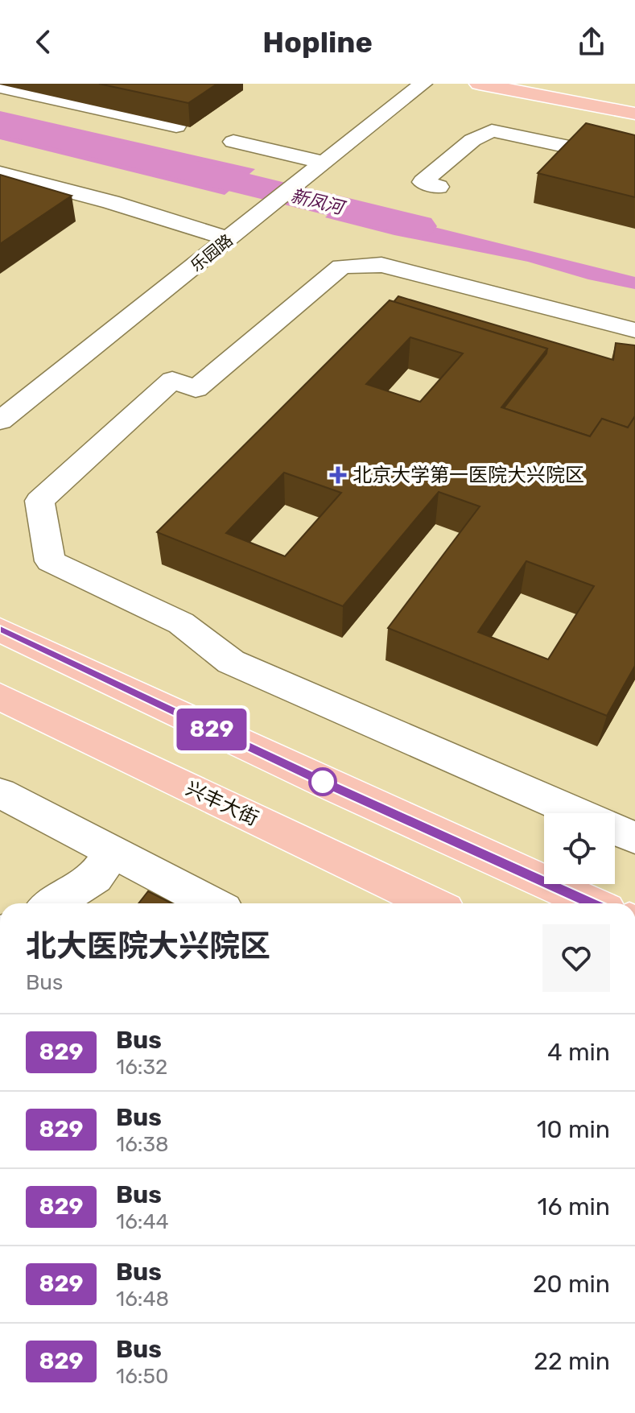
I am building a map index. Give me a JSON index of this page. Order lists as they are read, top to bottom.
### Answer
{
  "streets": {
    "main road": ["兴丰大街"],
    "street": ["乐园路"]
  },
  "water": ["新凤河"],
  "places": {
    "health": ["北京大学第一医院大兴院区"]
  },
  "lines": ["bus line 829"],
  "page": {
    "header": "Hopline",
    "on_map": "829",
    "heading": ["北大医院大兴院区", "Bus"],
    "list": [
      {
        "mark": "829",
        "name": "Bus",
        "note": "16:32",
        "value": "4 min"
      },
      {
        "mark": "829",
        "name": "Bus",
        "note": "16:38",
        "value": "10 min"
      },
      {
        "mark": "829",
        "name": "Bus",
        "note": "16:44",
        "value": "16 min"
      },
      {
        "mark": "829",
        "name": "Bus",
        "note": "16:48",
        "value": "20 min"
      },
      {
        "mark": "829",
        "name": "Bus",
        "note": "16:50",
        "value": "22 min"
      }
    ]
  }
}
